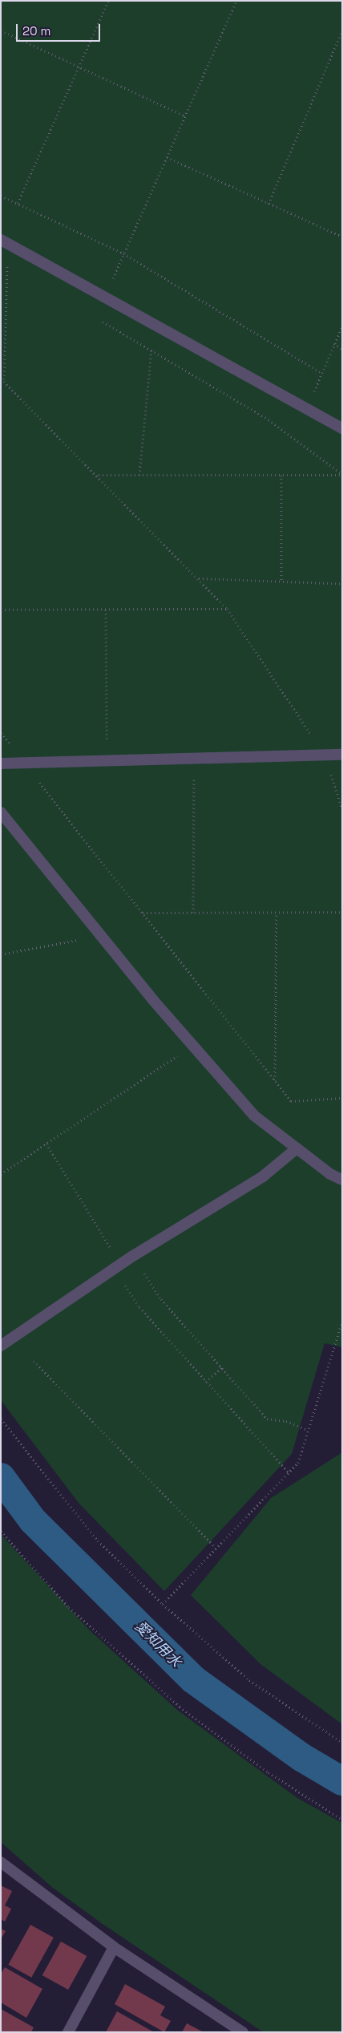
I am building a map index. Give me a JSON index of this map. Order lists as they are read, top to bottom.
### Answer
{
  "water": ["愛知用水"],
  "scale_bar": "20 m"
}
